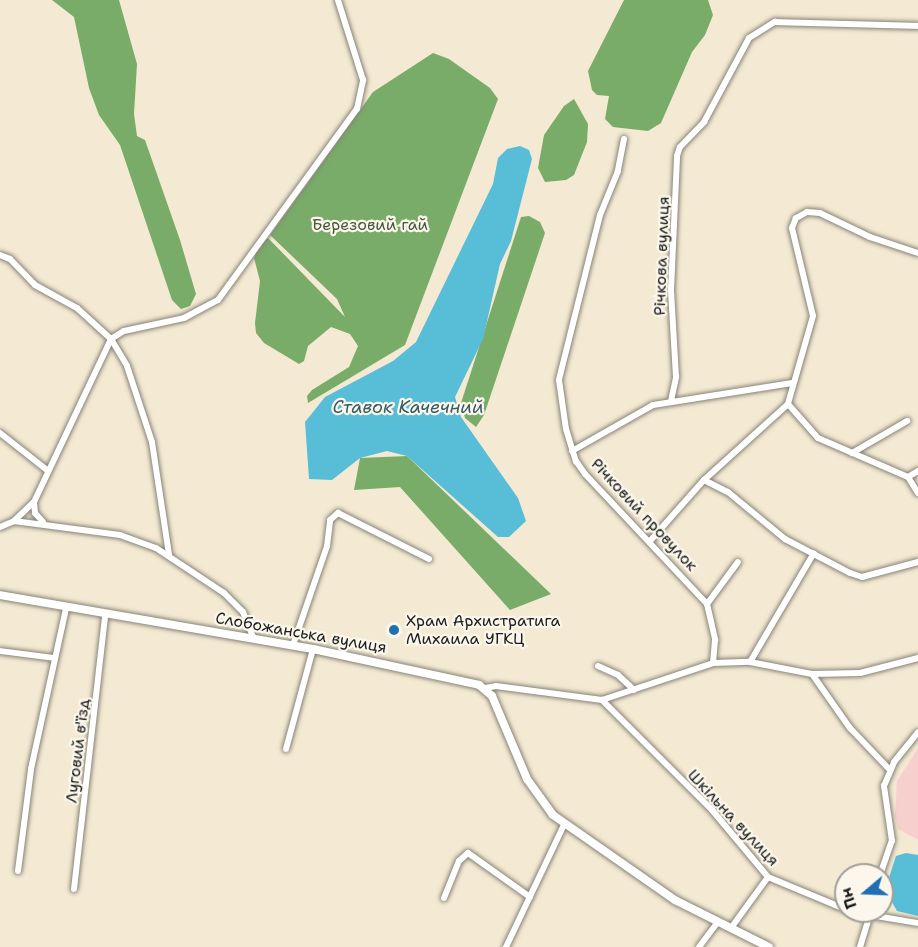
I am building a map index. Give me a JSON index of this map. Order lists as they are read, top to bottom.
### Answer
{
  "streets": {
    "street": [
      "Річкова вулиця",
      "Річковий провулок",
      "Слобожанська вулиця",
      "Луговий в'їзд",
      "Шкільна вулиця"
    ]
  },
  "crossings": [
    ["Слобожанська вулиця", "Луговий в'їзд"]
  ],
  "water": ["Ставок Качечний"],
  "parks": ["Березовий гай"],
  "places": ["Храм Архистратига Михаила УГКЦ"],
  "north": "left"
}
